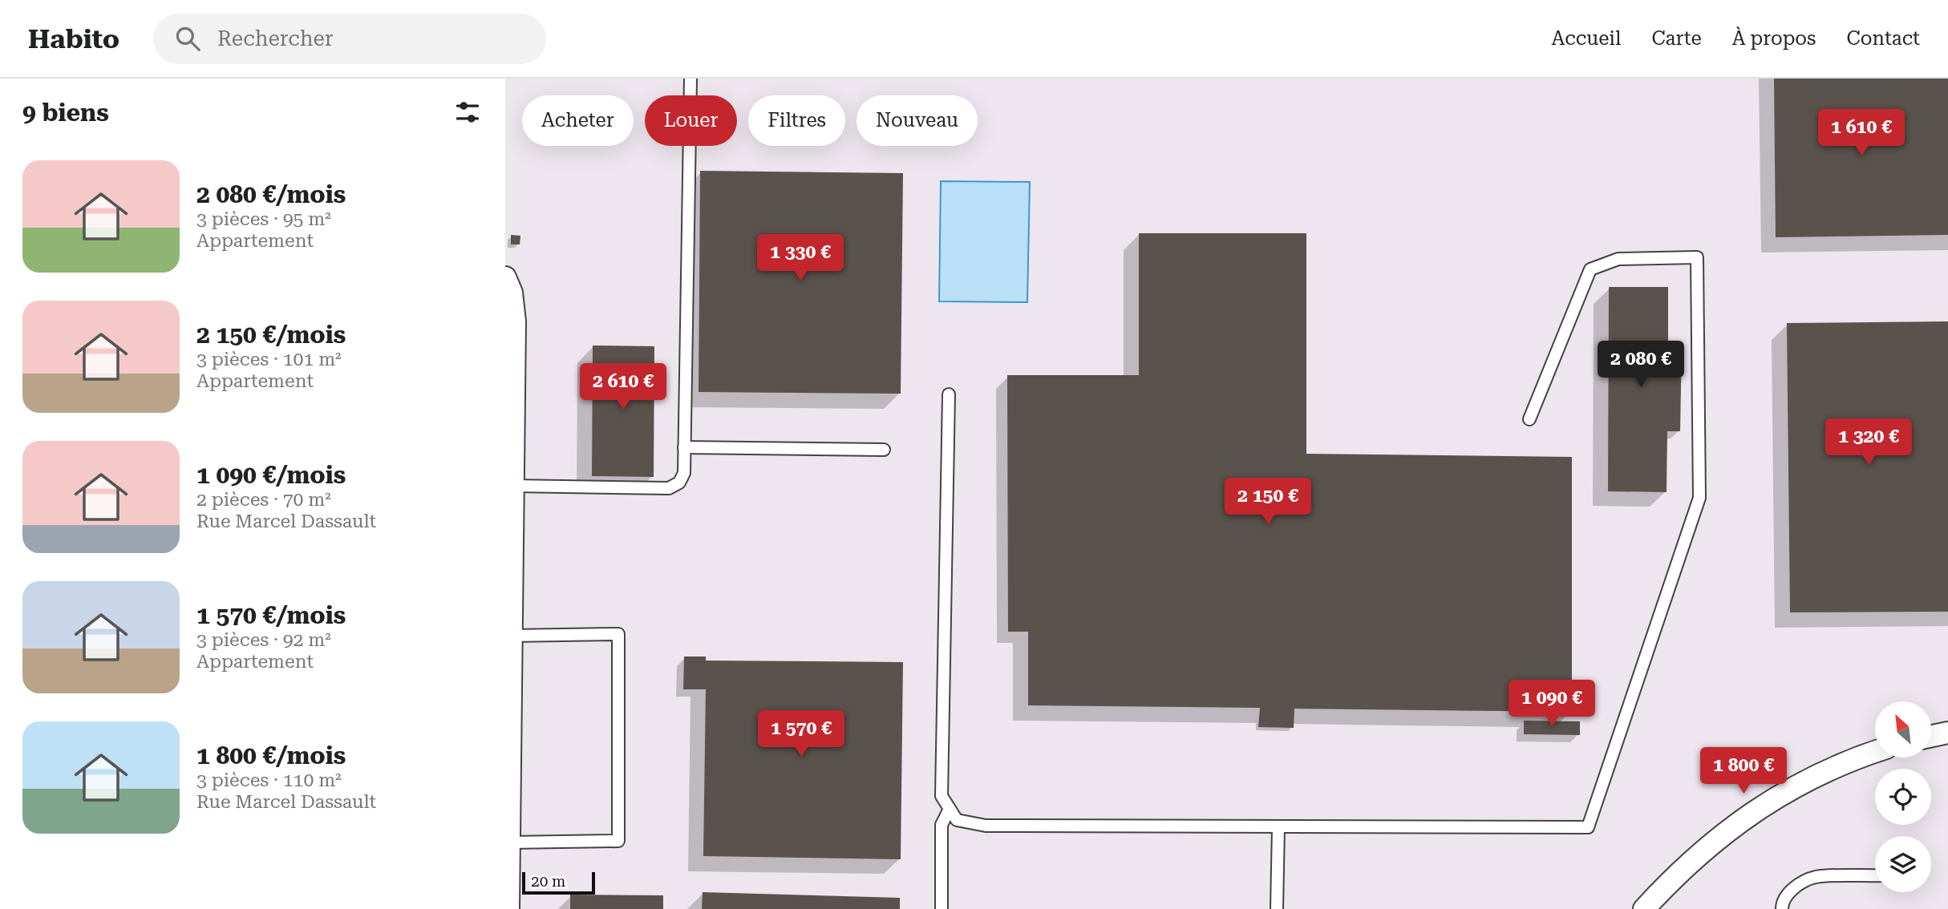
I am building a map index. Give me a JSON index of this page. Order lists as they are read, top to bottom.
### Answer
{
  "scale_bar": "20 m",
  "north": "top left",
  "page": {
    "header": "Habito",
    "search": "Rechercher",
    "nav": [
      "Accueil",
      "Carte",
      "À propos",
      "Contact"
    ],
    "heading": "9 biens",
    "chip": [
      "Acheter",
      "Louer",
      "Filtres",
      "Nouveau"
    ],
    "price": [
      "1 610 €",
      "1 330 €",
      "2 080 €",
      "2 610 €",
      "1 320 €",
      "2 150 €",
      "1 090 €",
      "1 570 €",
      "1 800 €"
    ],
    "list": [
      {
        "name": "2 080 €/mois",
        "note": "3 pièces · 95 m² · Appartement"
      },
      {
        "name": "2 150 €/mois",
        "note": "3 pièces · 101 m² · Appartement"
      },
      {
        "name": "1 090 €/mois",
        "note": "2 pièces · 70 m² · Rue Marcel Dassault"
      },
      {
        "name": "1 570 €/mois",
        "note": "3 pièces · 92 m² · Appartement"
      },
      {
        "name": "1 800 €/mois",
        "note": "3 pièces · 110 m² · Rue Marcel Dassault"
      }
    ],
    "scale": "20 m"
  }
}
